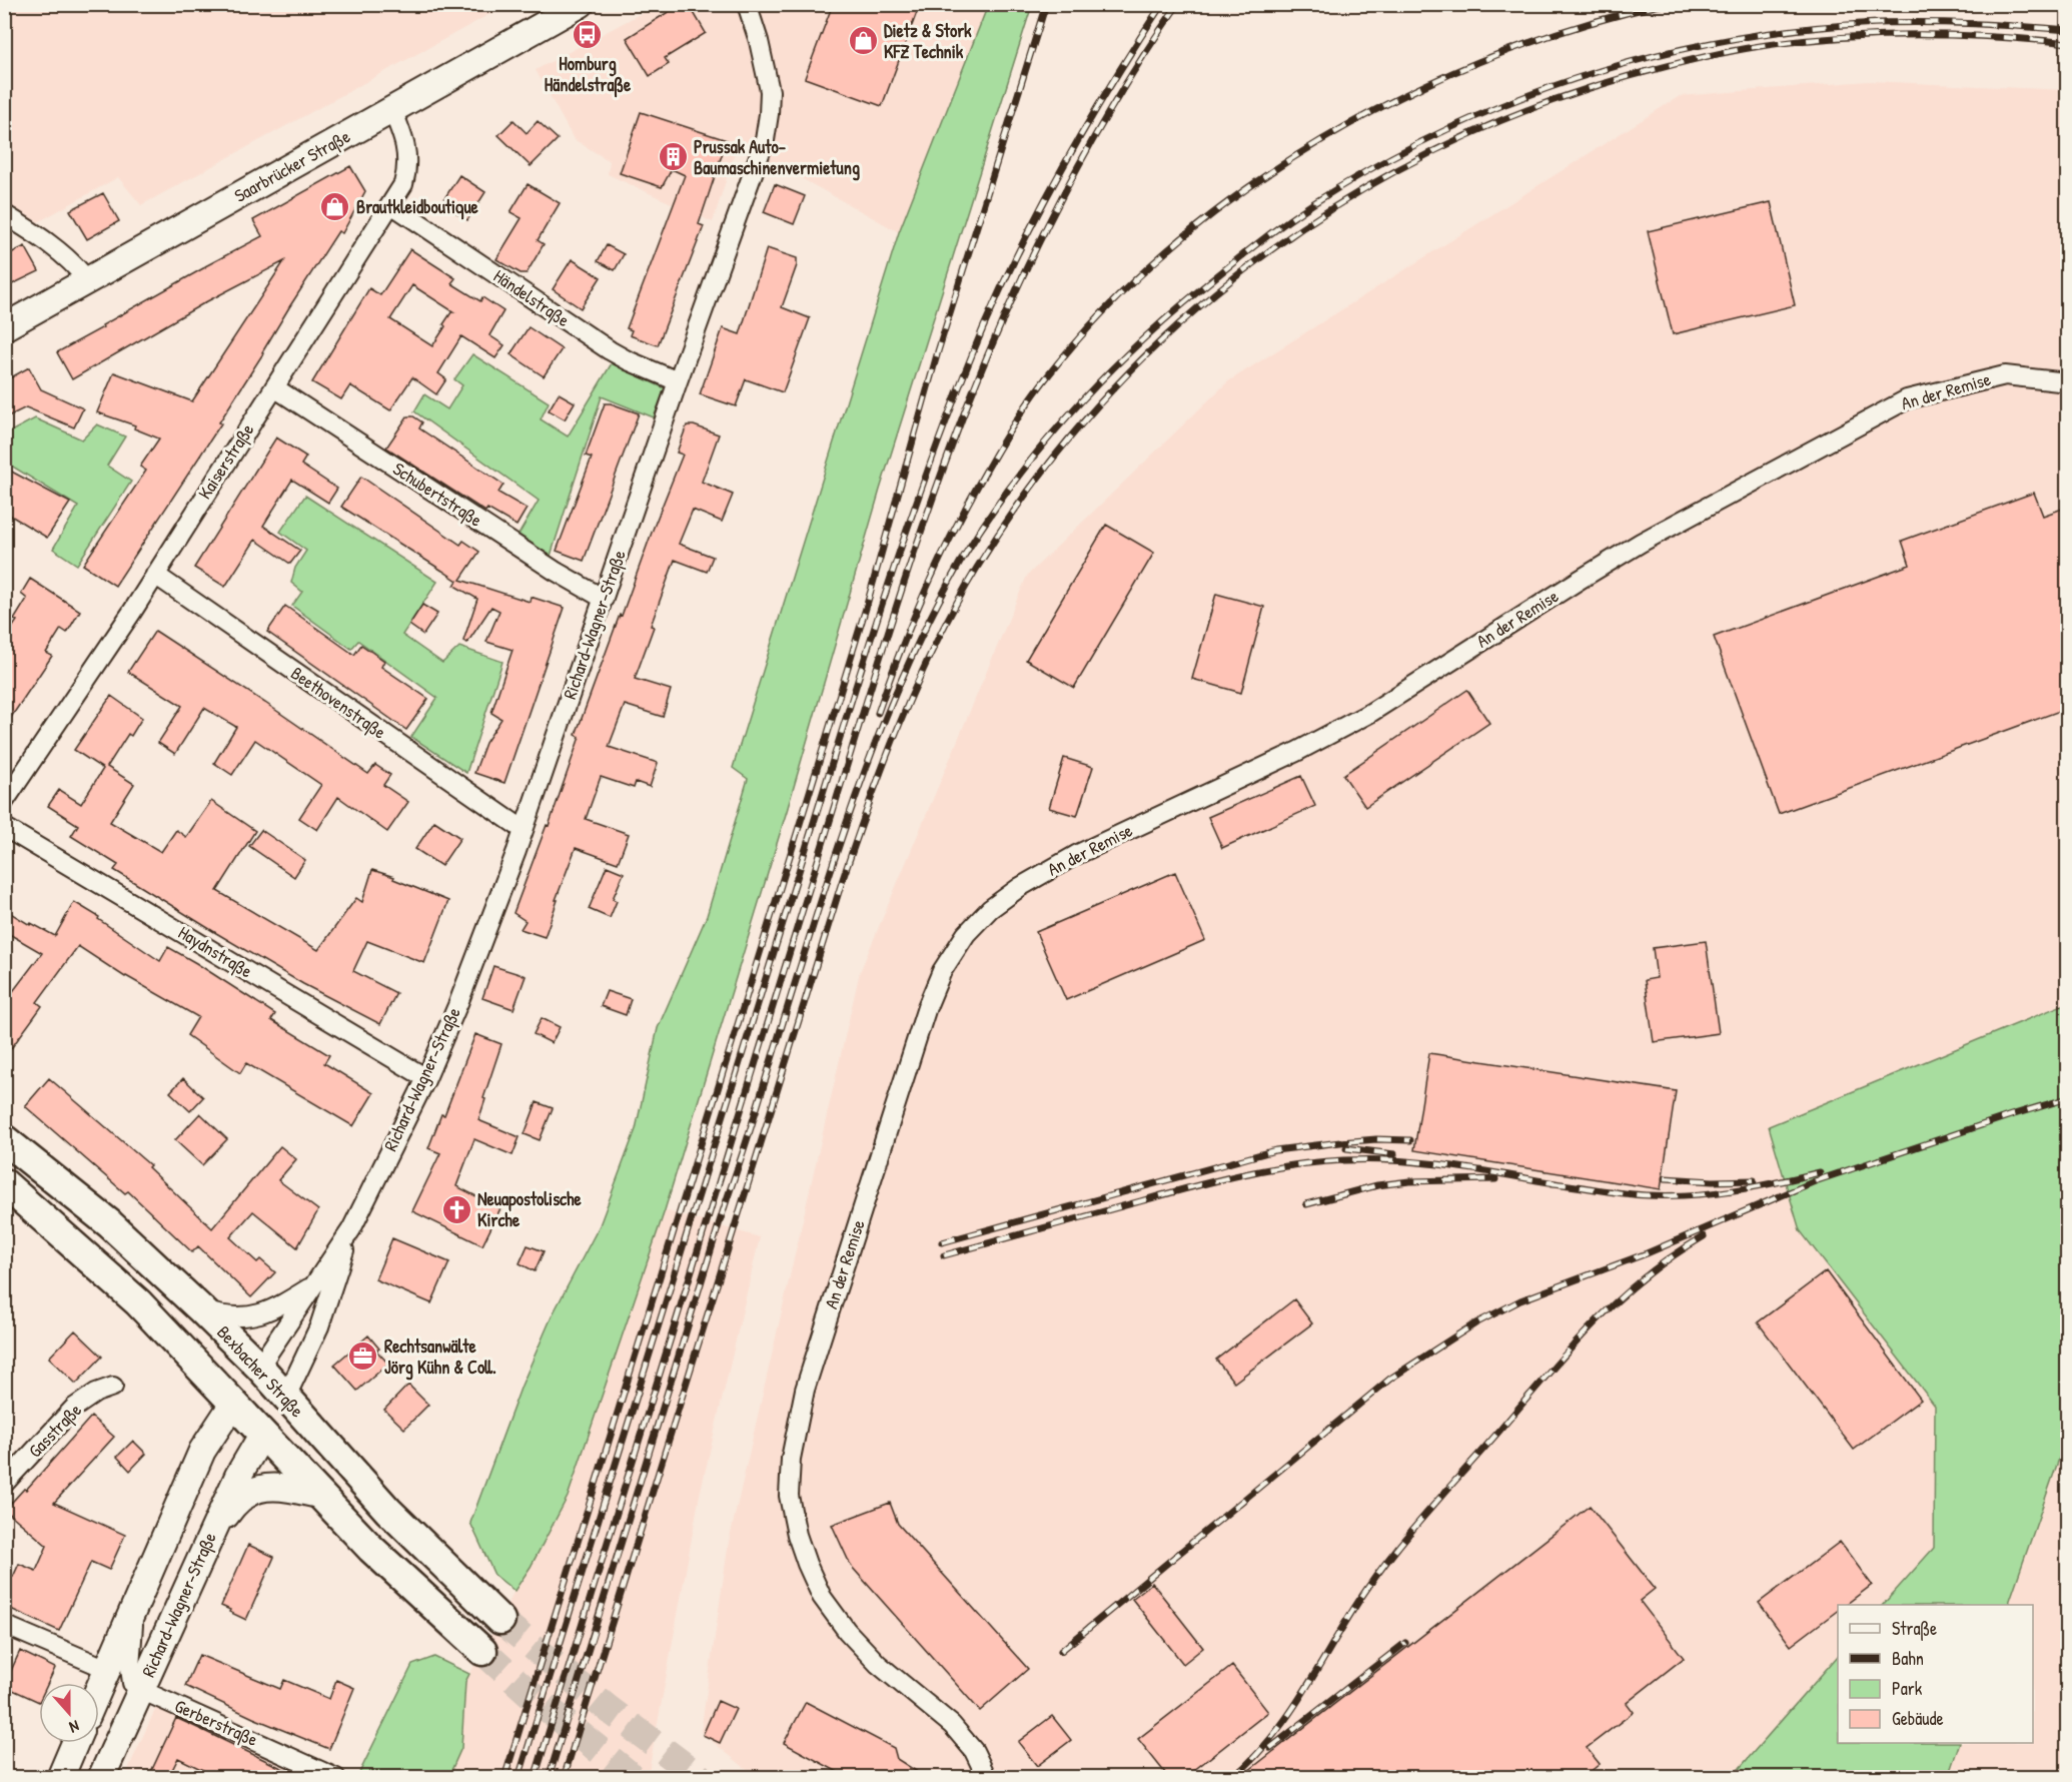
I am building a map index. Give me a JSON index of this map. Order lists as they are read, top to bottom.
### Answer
{
  "streets": {
    "main road": ["Saarbrücker Straße", "Richard-Wagner-Straße", "Bexbacher Straße"],
    "street": [
      "Händelstraße",
      "An der Remise",
      "Kaiserstraße",
      "Schubertstraße",
      "Beethovenstraße",
      "Haydnstraße",
      "Gasstraße",
      "Gerberstraße"
    ]
  },
  "crossings": [
    ["Saarbrücker Straße", "Kaiserstraße"],
    ["Händelstraße", "Kaiserstraße"],
    ["Händelstraße", "Richard-Wagner-Straße"],
    ["Kaiserstraße", "Schubertstraße"],
    ["Kaiserstraße", "Beethovenstraße"],
    ["Schubertstraße", "Richard-Wagner-Straße"],
    ["Richard-Wagner-Straße", "Beethovenstraße"],
    ["Richard-Wagner-Straße", "Haydnstraße"],
    ["Richard-Wagner-Straße", "Bexbacher Straße"],
    ["Richard-Wagner-Straße", "Gerberstraße"]
  ],
  "places": {
    "bus stop": ["Homburg Händelstraße"],
    "shop": ["Dietz & Stork KFZ Technik", "Brautkleidboutique"],
    "building": ["Prussak Auto- Baumaschinenvermietung"],
    "church": ["Neuapostolische Kirche"],
    "office": ["Rechtsanwälte Jörg Kühn & Coll."]
  },
  "legend": [
    "Straße",
    "Bahn",
    "Park",
    "Gebäude"
  ],
  "north": "bottom"
}
